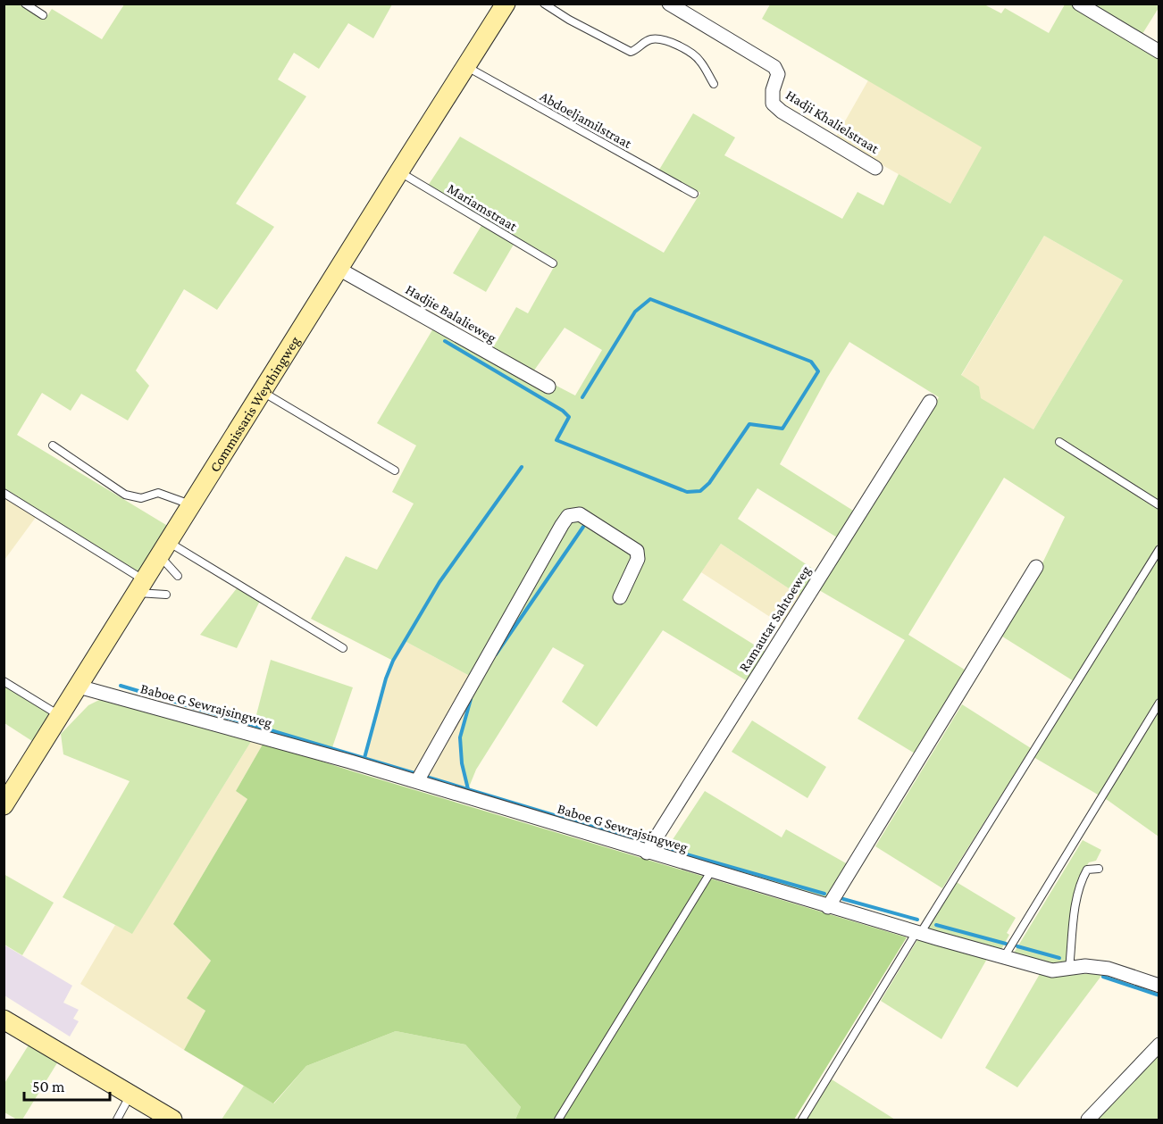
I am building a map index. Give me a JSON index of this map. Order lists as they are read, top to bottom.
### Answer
{
  "streets": {
    "main road": ["Commissaris Weythingweg"],
    "street": [
      "Hadji Khalielstraat",
      "Hadjie Balalieweg",
      "Ramautar Sahtoeweg",
      "Baboe G Sewrajsingweg"
    ],
    "lane": ["Abdoeljamilstraat", "Mariamstraat"]
  },
  "crossings": [
    ["Abdoeljamilstraat", "Commissaris Weythingweg"],
    ["Mariamstraat", "Commissaris Weythingweg"],
    ["Hadjie Balalieweg", "Commissaris Weythingweg"],
    ["Commissaris Weythingweg", "Baboe G Sewrajsingweg"],
    ["Ramautar Sahtoeweg", "Baboe G Sewrajsingweg"]
  ],
  "scale_bar": "50 m"
}
